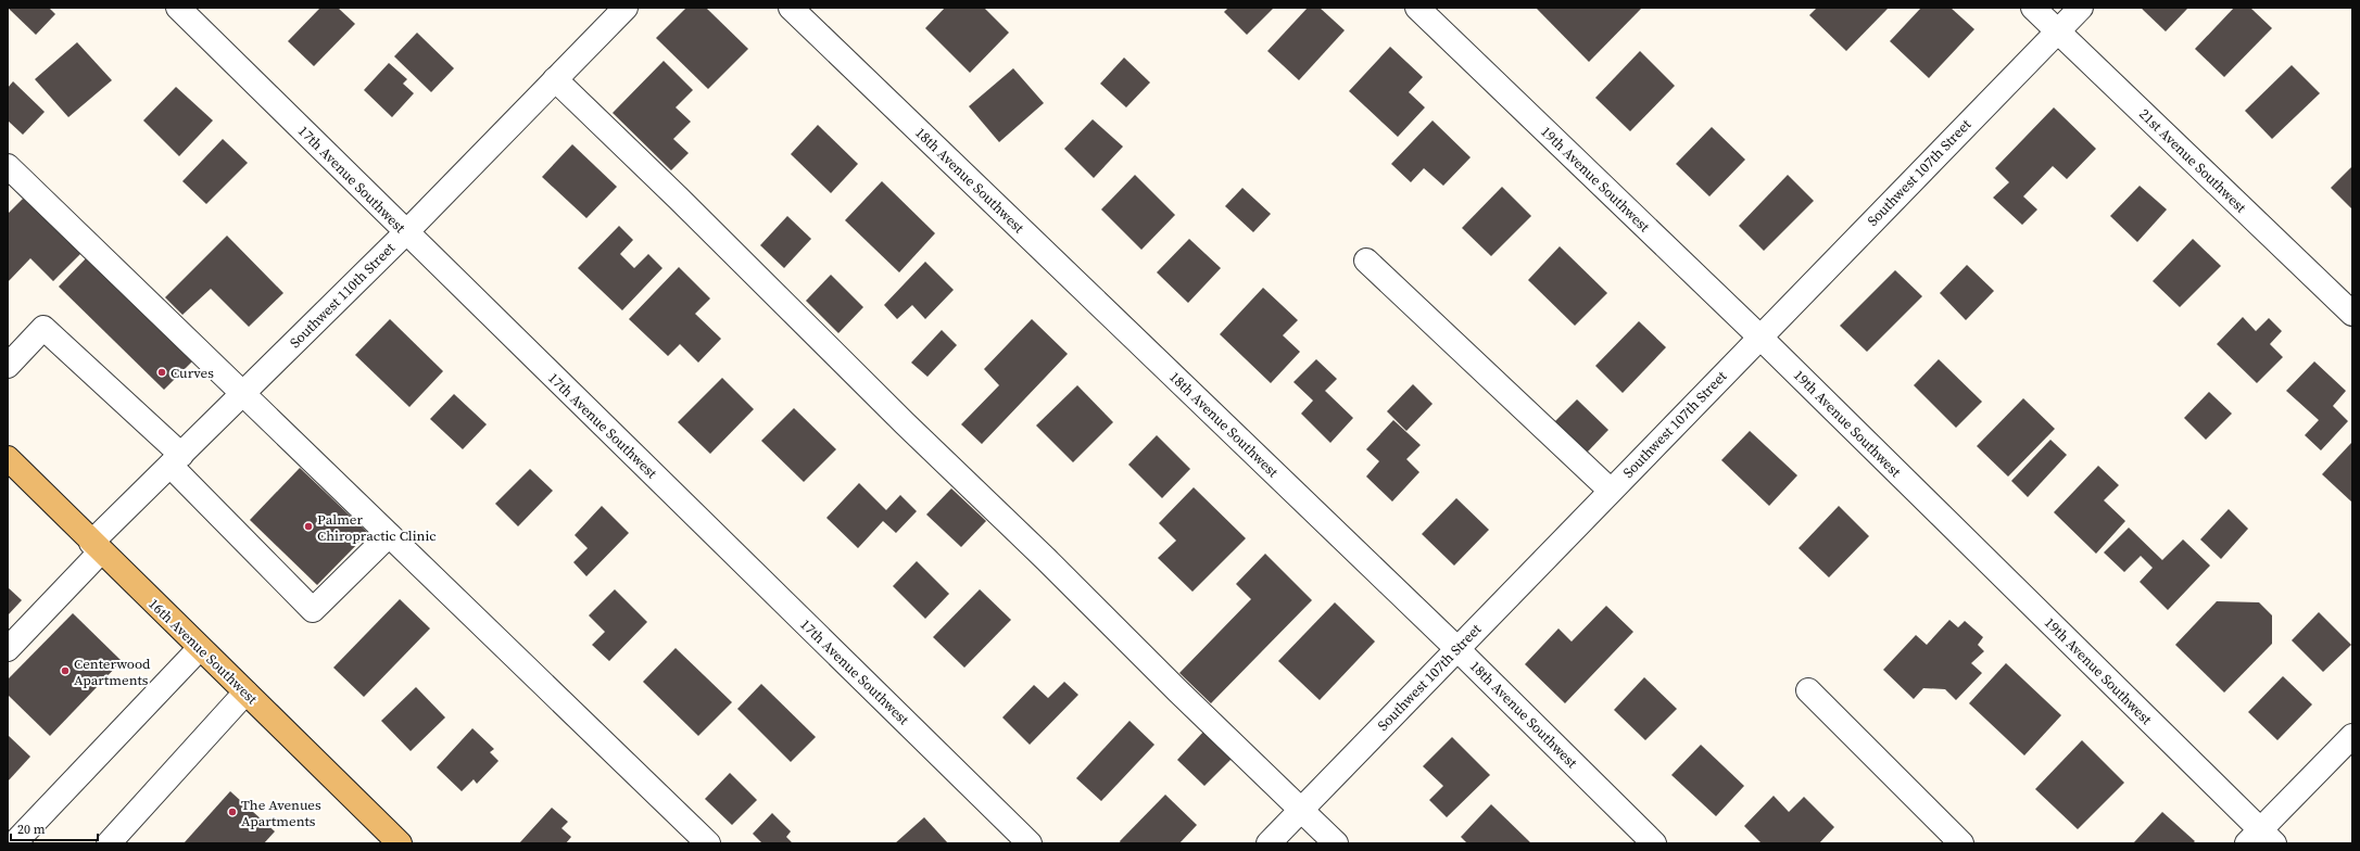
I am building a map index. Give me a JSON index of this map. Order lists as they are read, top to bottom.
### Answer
{
  "streets": {
    "main road": ["16th Avenue Southwest"],
    "street": [
      "21st Avenue Southwest",
      "Southwest 107th Street",
      "17th Avenue Southwest",
      "19th Avenue Southwest",
      "18th Avenue Southwest",
      "Southwest 110th Street"
    ]
  },
  "crossings": [
    ["21st Avenue Southwest", "Southwest 107th Street"],
    ["Southwest 107th Street", "19th Avenue Southwest"],
    ["Southwest 107th Street", "18th Avenue Southwest"],
    ["17th Avenue Southwest", "Southwest 110th Street"],
    ["Southwest 110th Street", "16th Avenue Southwest"]
  ],
  "places": [
    "Curves",
    "Palmer Chiropractic Clinic",
    "Centerwood Apartments",
    "The Avenues Apartments"
  ],
  "scale_bar": "20 m"
}
